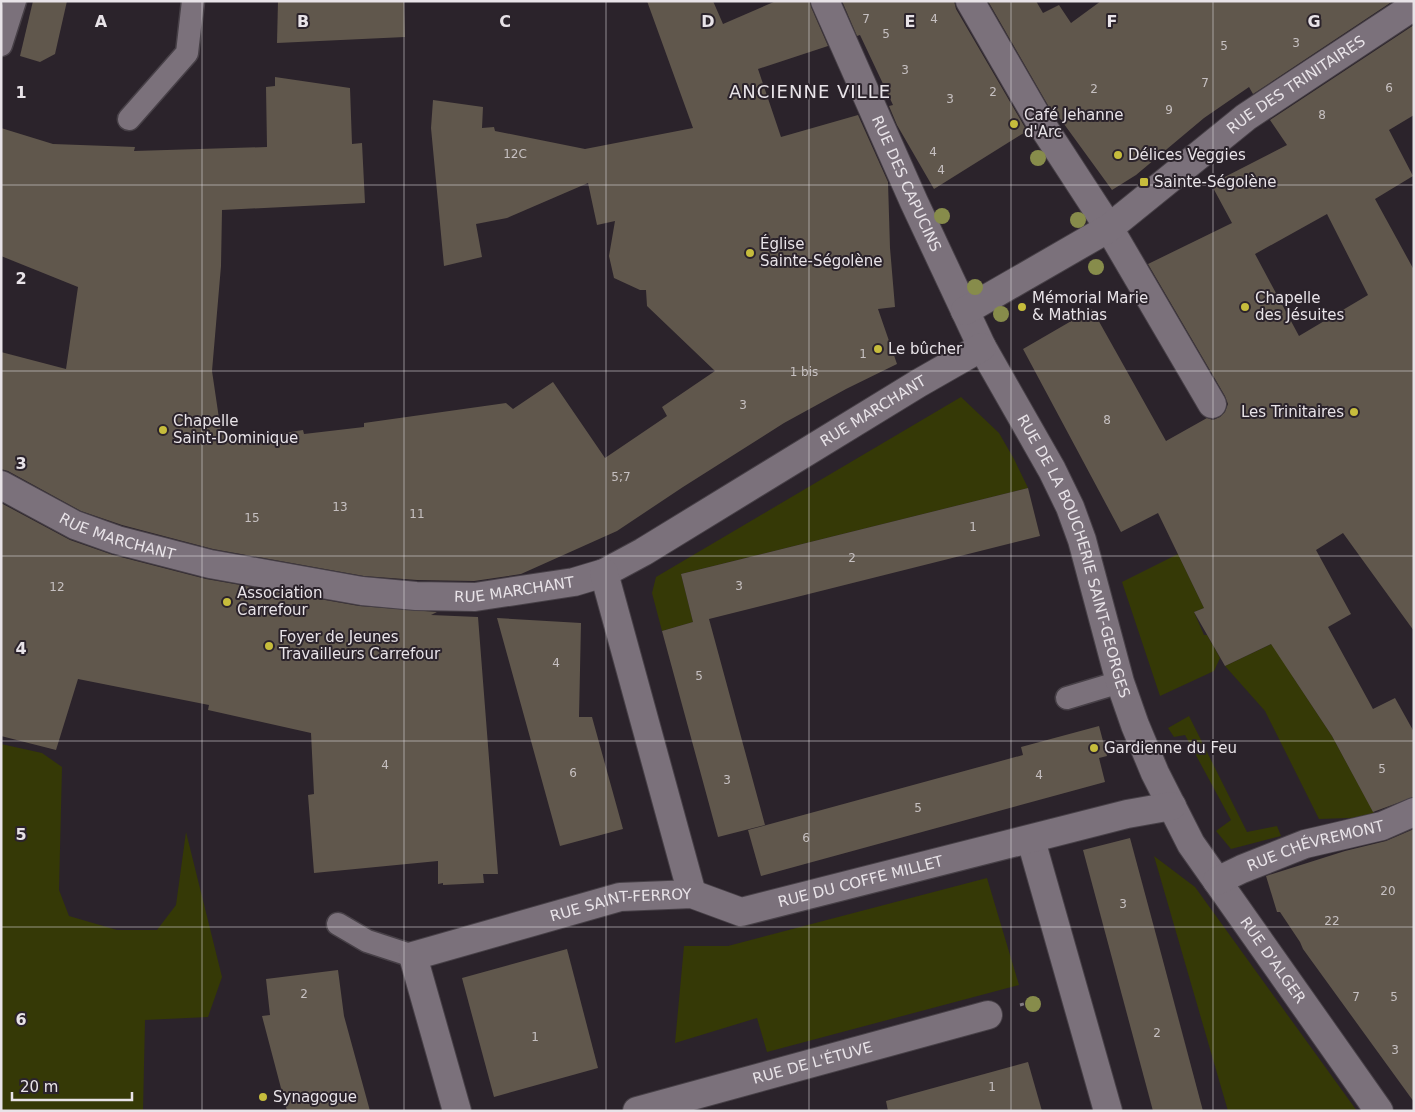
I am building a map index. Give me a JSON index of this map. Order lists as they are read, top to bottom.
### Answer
{
  "streets": {
    "street": [
      "RUE DES TRINITAIRES",
      "RUE DES CAPUCINS",
      "RUE MARCHANT",
      "RUE DE LA BOUCHERIE SAINT-GEORGES",
      "RUE CHÉVREMONT",
      "RUE DU COFFE MILLET",
      "RUE SAINT-FERROY",
      "RUE D'ALGER",
      "RUE DE L'ÉTUVE"
    ]
  },
  "crossings": [
    ["RUE DES TRINITAIRES", "RUE DES CAPUCINS"],
    ["RUE DES TRINITAIRES", "RUE DE LA BOUCHERIE SAINT-GEORGES"],
    ["RUE DES CAPUCINS", "RUE DE LA BOUCHERIE SAINT-GEORGES"],
    ["RUE MARCHANT", "RUE DE LA BOUCHERIE SAINT-GEORGES"],
    ["RUE MARCHANT", "RUE SAINT-FERROY"],
    ["RUE DE LA BOUCHERIE SAINT-GEORGES", "RUE DU COFFE MILLET"],
    ["RUE DE LA BOUCHERIE SAINT-GEORGES", "RUE D'ALGER"],
    ["RUE CHÉVREMONT", "RUE D'ALGER"],
    ["RUE DU COFFE MILLET", "RUE SAINT-FERROY"],
    ["RUE DU COFFE MILLET", "RUE D'ALGER"]
  ],
  "districts": ["ANCIENNE VILLE"],
  "places": {
    "other": [
      "Café Jehanne d'Arc",
      "Délices Veggies",
      "Église Sainte-Ségolène",
      "Mémorial Marie & Mathias",
      "Chapelle des Jésuites",
      "Le bûcher",
      "Les Trinitaires",
      "Chapelle Saint-Dominique",
      "Association Carrefour",
      "Foyer de Jeunes Travailleurs Carrefour",
      "Gardienne du Feu",
      "Synagogue"
    ],
    "transit": ["Sainte-Ségolène"]
  },
  "house_numbers": [
    "7",
    "4",
    "5",
    "3",
    "5",
    "3",
    "7",
    "6",
    "2",
    "2",
    "3",
    "9",
    "8",
    "4",
    "12C",
    "4",
    "1",
    "1 bis",
    "3",
    "8",
    "5;7",
    "13",
    "11",
    "15",
    "1",
    "2",
    "3",
    "12",
    "4",
    "5",
    "4",
    "5",
    "6",
    "4",
    "3",
    "5",
    "6",
    "20",
    "3",
    "22",
    "2",
    "7",
    "5",
    "2",
    "1",
    "3",
    "1"
  ],
  "scale_bar": "20 m",
  "grid": {
    "columns": [
      "A",
      "B",
      "C",
      "D",
      "E",
      "F",
      "G"
    ],
    "rows": [
      "1",
      "2",
      "3",
      "4",
      "5",
      "6"
    ]
  }
}
